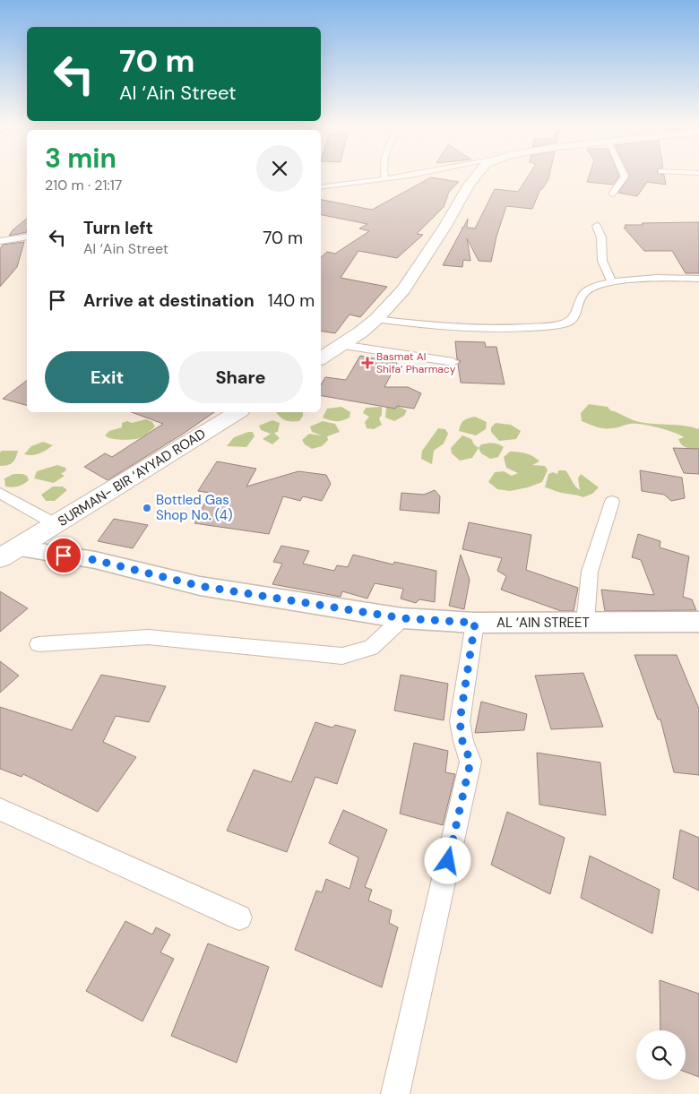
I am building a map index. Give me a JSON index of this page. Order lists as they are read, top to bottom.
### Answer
{
  "streets": {
    "highway": ["SURMAN- BIR ‘AYYAD ROAD"],
    "street": ["AL ‘AIN STREET"]
  },
  "crossings": [
    ["SURMAN- BIR ‘AYYAD ROAD", "AL ‘AIN STREET"]
  ],
  "places": {
    "health": ["Basmat Al Shifa’ Pharmacy"],
    "other": ["Bottled Gas Shop No. (4)"]
  },
  "page": {
    "turn": ["70 m", "Al ‘Ain Street"],
    "heading": ["3 min", "210 m · 21:17"],
    "list": [
      {
        "name": "Turn left",
        "note": "Al ‘Ain Street",
        "value": "70 m"
      },
      {
        "name": "Arrive at destination",
        "value": "140 m"
      }
    ],
    "buttons": ["Exit", "Share"]
  }
}
